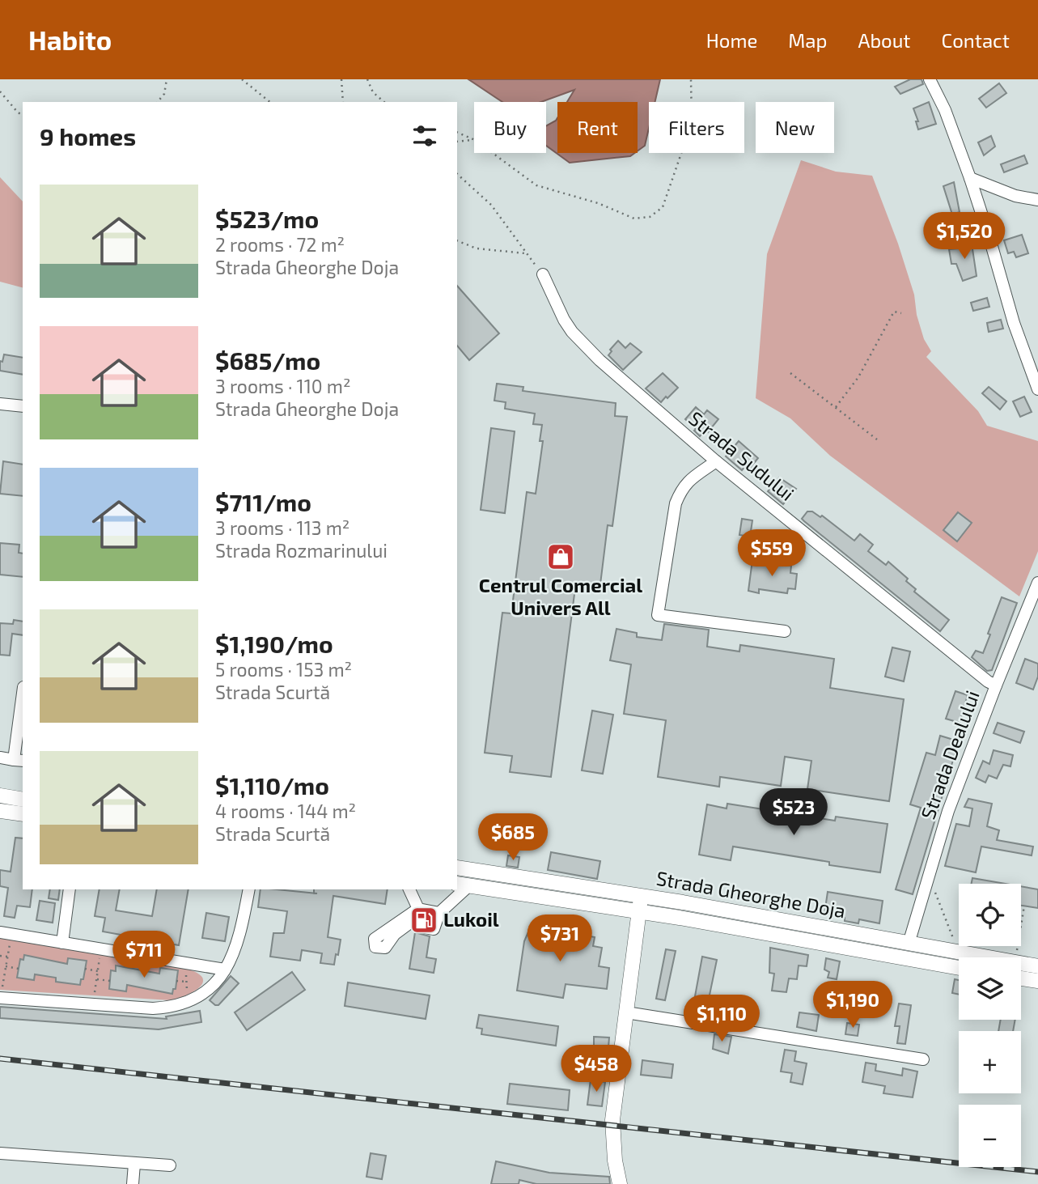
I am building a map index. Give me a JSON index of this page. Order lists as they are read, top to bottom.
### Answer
{
  "streets": {
    "main road": ["Strada Gheorghe Doja"],
    "street": ["Strada Sudului", "Strada Dealului"]
  },
  "crossings": [
    ["Strada Sudului", "Strada Dealului"],
    ["Strada Dealului", "Strada Gheorghe Doja"]
  ],
  "places": {
    "shop": ["Centrul Comercial Univers All"],
    "fuel station": ["Lukoil"]
  },
  "page": {
    "header": "Habito",
    "nav": [
      "Home",
      "Map",
      "About",
      "Contact"
    ],
    "chip": [
      "Buy",
      "Rent",
      "Filters",
      "New"
    ],
    "heading": "9 homes",
    "list": [
      {
        "name": "$523/mo",
        "note": "2 rooms · 72 m² · Strada Gheorghe Doja"
      },
      {
        "name": "$685/mo",
        "note": "3 rooms · 110 m² · Strada Gheorghe Doja"
      },
      {
        "name": "$711/mo",
        "note": "3 rooms · 113 m² · Strada Rozmarinului"
      },
      {
        "name": "$1,190/mo",
        "note": "5 rooms · 153 m² · Strada Scurtă"
      },
      {
        "name": "$1,110/mo",
        "note": "4 rooms · 144 m² · Strada Scurtă"
      }
    ],
    "price": [
      "$1,520",
      "$559",
      "$523",
      "$685",
      "$731",
      "$711",
      "$1,190",
      "$1,110",
      "$458"
    ],
    "map_buttons": ["+", "−"]
  }
}
